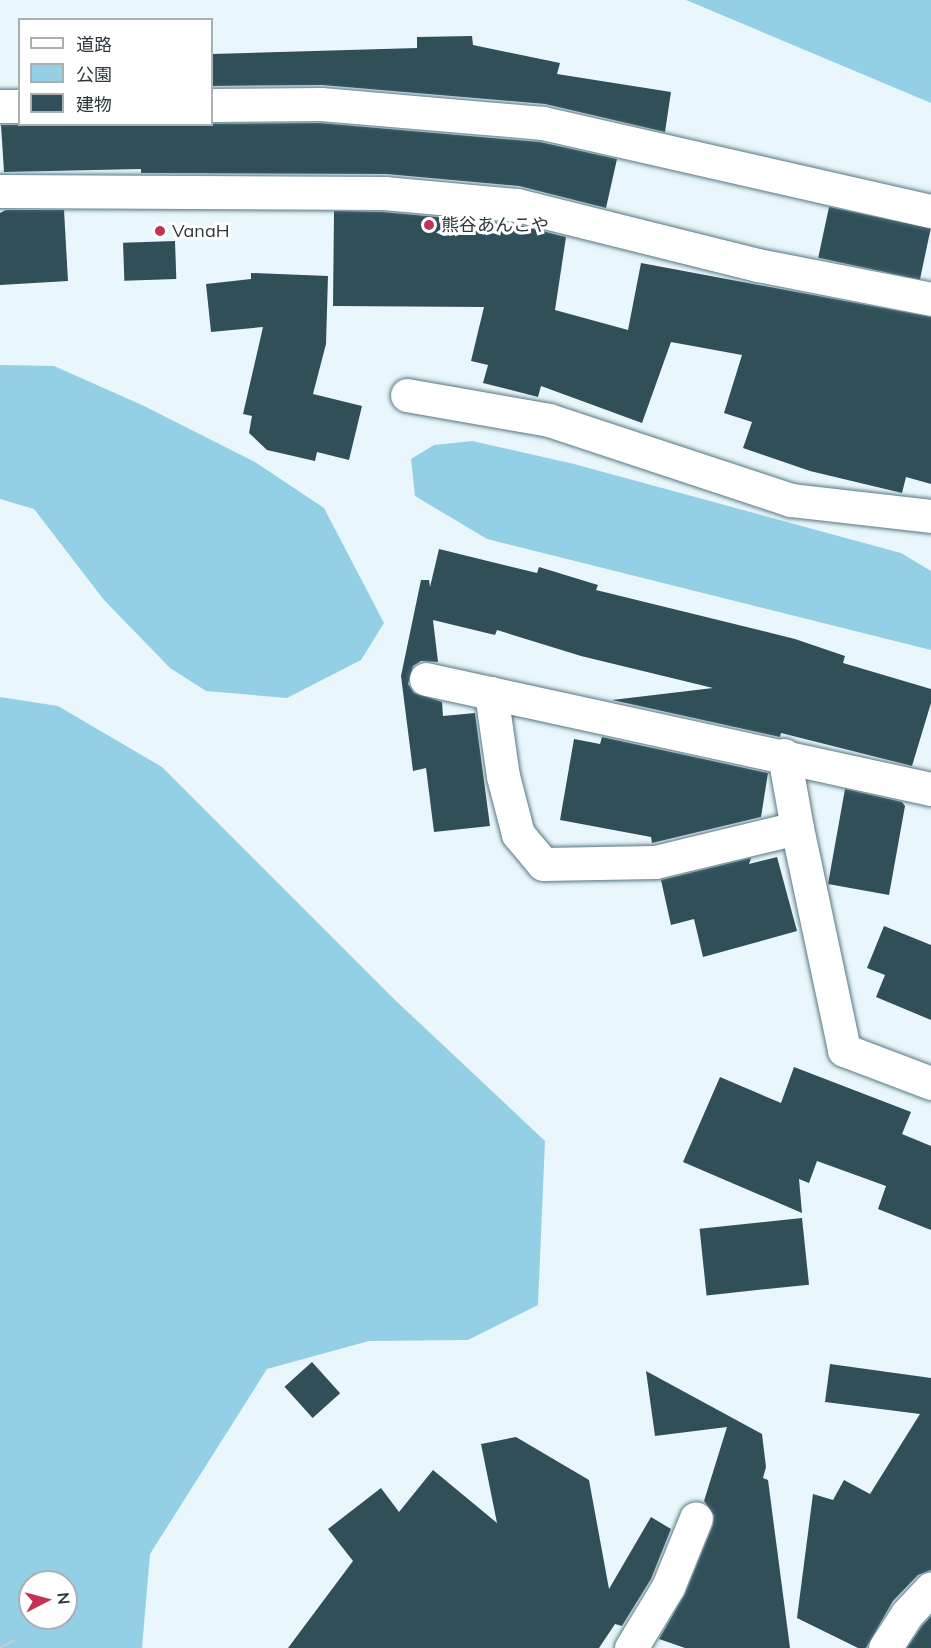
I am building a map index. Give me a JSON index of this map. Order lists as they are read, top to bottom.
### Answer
{
  "places": ["熊谷あんこや", "VanaH"],
  "legend": ["道路", "公園", "建物"],
  "north": "right"
}
